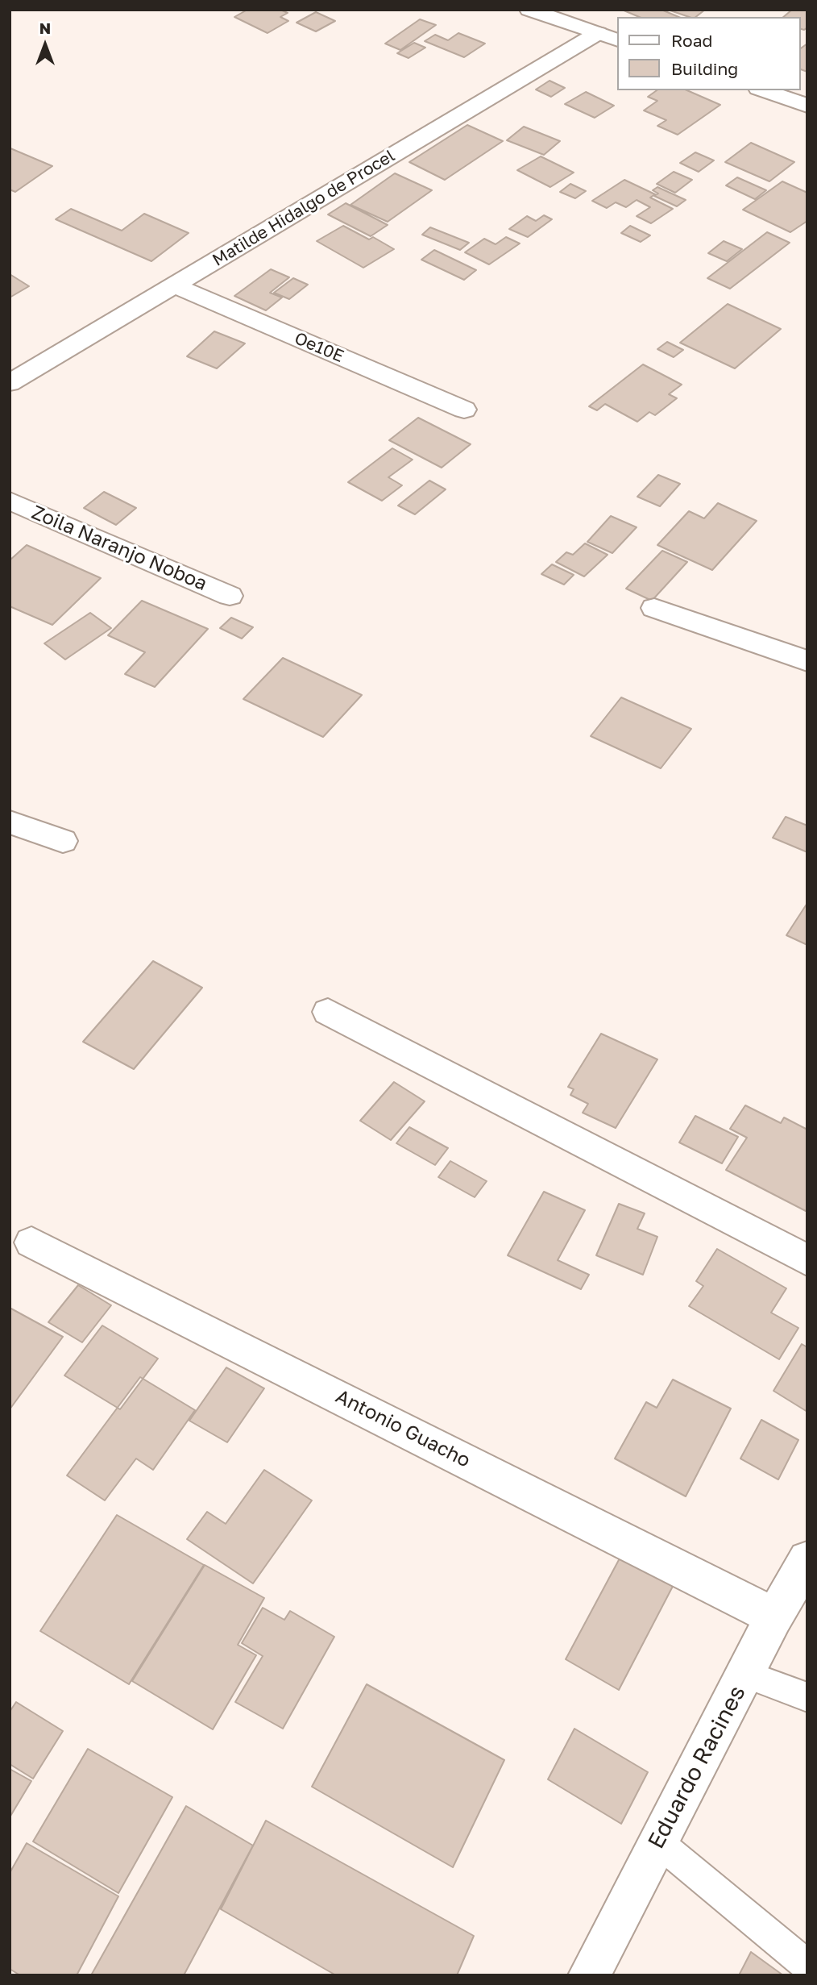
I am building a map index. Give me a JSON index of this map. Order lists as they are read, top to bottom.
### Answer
{
  "streets": {
    "street": [
      "Matilde Hidalgo de Procel",
      "Oe10E",
      "Zoila Naranjo Noboa",
      "Antonio Guacho",
      "Eduardo Racines"
    ]
  },
  "crossings": [
    ["Matilde Hidalgo de Procel", "Oe10E"],
    ["Antonio Guacho", "Eduardo Racines"]
  ],
  "legend": ["Road", "Building"],
  "north": "top"
}
